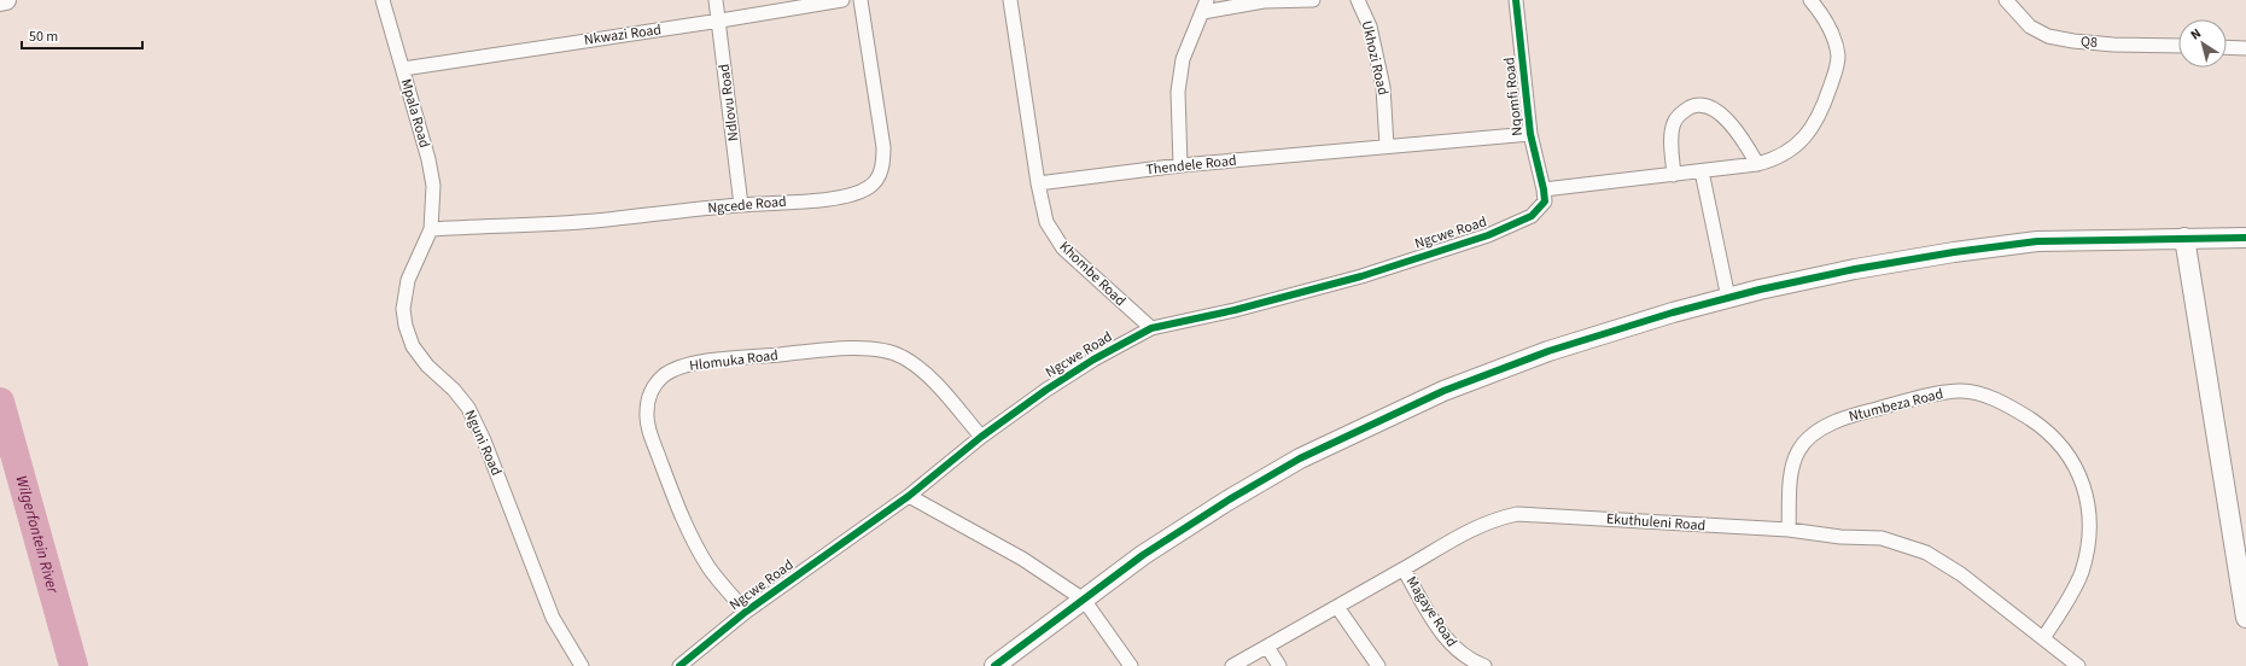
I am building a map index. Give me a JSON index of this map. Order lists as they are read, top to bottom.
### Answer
{
  "streets": {
    "street": [
      "Nkwazi Road",
      "Q8",
      "Ukhozi Road",
      "Nqomfi Road",
      "Ndlovu Road",
      "Mpala Road",
      "Thendele Road",
      "Ngcede Road",
      "Ngcwe Road",
      "Khombe Road",
      "Hlomuka Road",
      "Ntumbeza Road",
      "Nguni Road",
      "Ekuthuleni Road",
      "Magaye Road"
    ]
  },
  "crossings": [
    ["Nkwazi Road", "Ndlovu Road"],
    ["Nkwazi Road", "Mpala Road"],
    ["Ukhozi Road", "Thendele Road"],
    ["Nqomfi Road", "Thendele Road"],
    ["Nqomfi Road", "Ngcwe Road"],
    ["Ndlovu Road", "Ngcede Road"],
    ["Mpala Road", "Ngcede Road"],
    ["Mpala Road", "Nguni Road"],
    ["Thendele Road", "Khombe Road"],
    ["Ngcede Road", "Nguni Road"],
    ["Ngcwe Road", "Khombe Road"],
    ["Ngcwe Road", "Hlomuka Road"],
    ["Ntumbeza Road", "Ekuthuleni Road"],
    ["Ekuthuleni Road", "Magaye Road"]
  ],
  "water": ["Wilgerfontein River"],
  "scale_bar": "50 m",
  "north": "top left"
}
